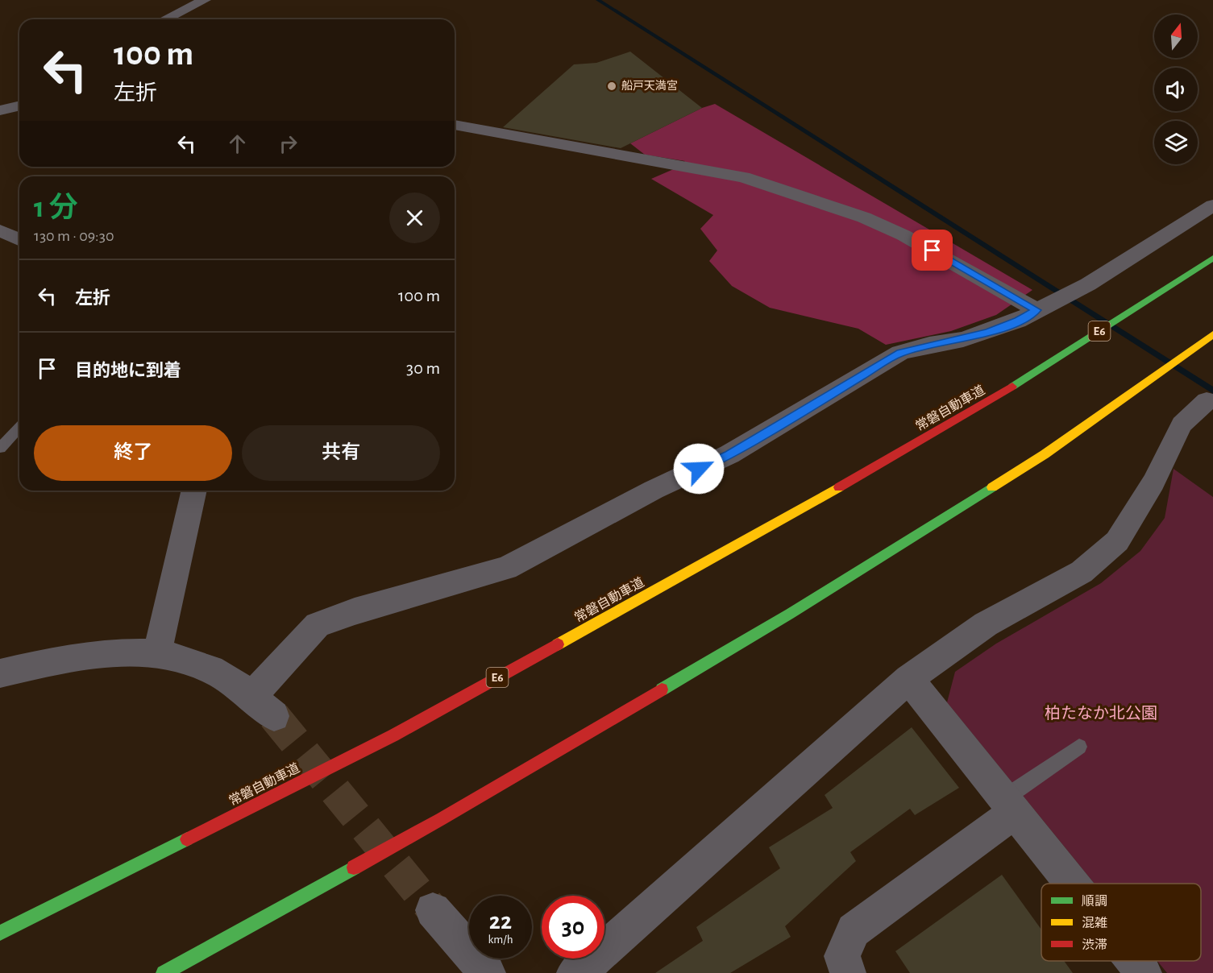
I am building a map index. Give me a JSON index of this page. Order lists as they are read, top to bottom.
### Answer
{
  "streets": {
    "highway": ["E6", "常磐自動車道"]
  },
  "parks": ["柏たなか北公園"],
  "places": ["船戸天満宮"],
  "legend": ["順調", "混雑", "渋滞"],
  "north": "top",
  "page": {
    "turn": ["100 m", "左折"],
    "heading": ["1 分", "130 m · 09:30"],
    "list": [
      {
        "name": "左折",
        "value": "100 m"
      },
      {
        "name": "目的地に到着",
        "value": "30 m"
      }
    ],
    "buttons": ["終了", "共有"],
    "speed": "22 km/h",
    "limit": "30"
  }
}
